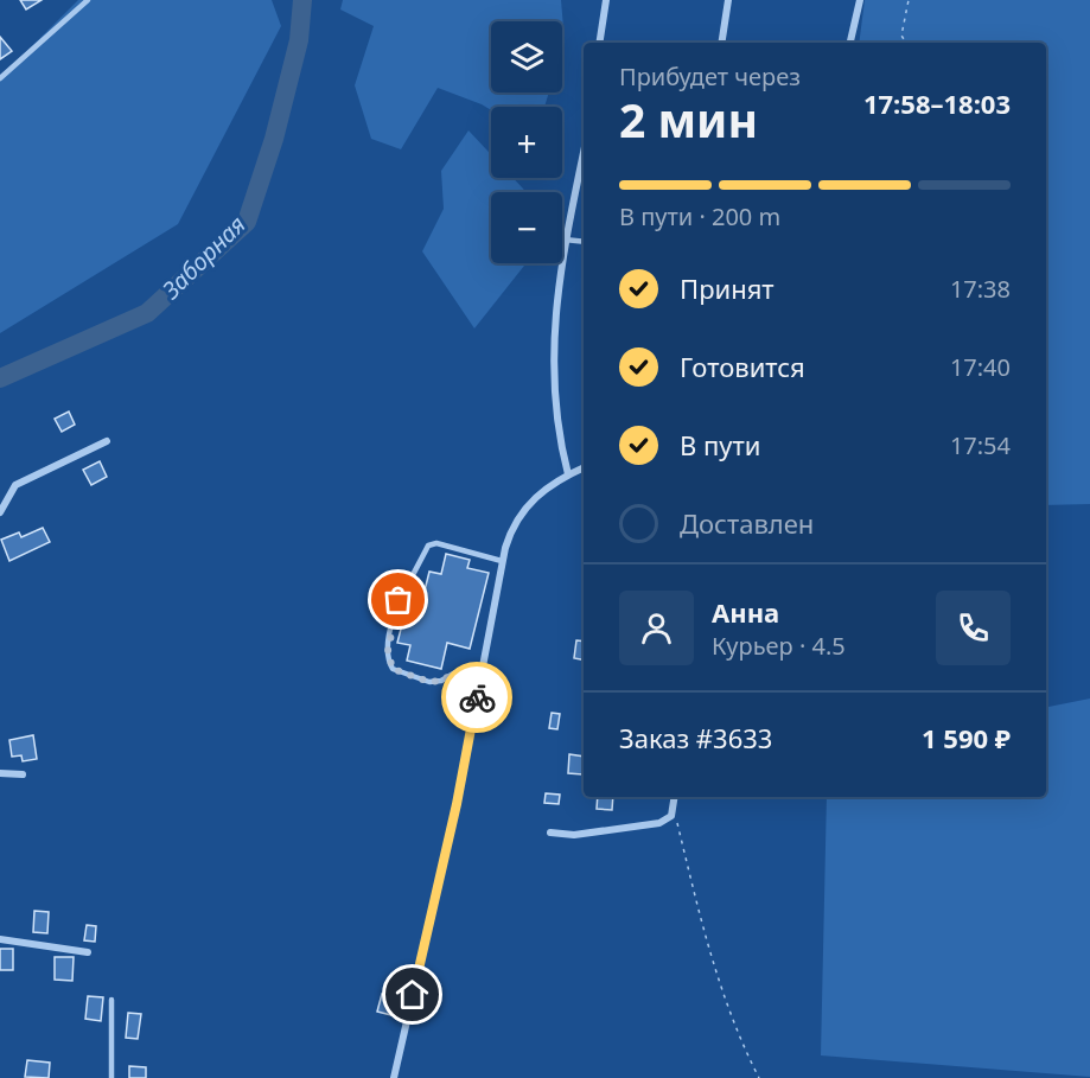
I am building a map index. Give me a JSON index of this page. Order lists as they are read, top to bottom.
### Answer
{
  "water": ["Заборная"],
  "page": {
    "map_buttons": ["+", "−"],
    "heading": ["2 мин", "Прибудет через", "17:58–18:03"],
    "panel": [
      "Анна",
      "Курьер · 4.5",
      "Заказ #3633",
      "1 590 ₽"
    ],
    "bar": "В пути · 200 m",
    "list": [
      ["Принят", "17:38"],
      ["Готовится", "17:40"],
      ["В пути", "17:54"],
      "Доставлен"
    ]
  }
}
